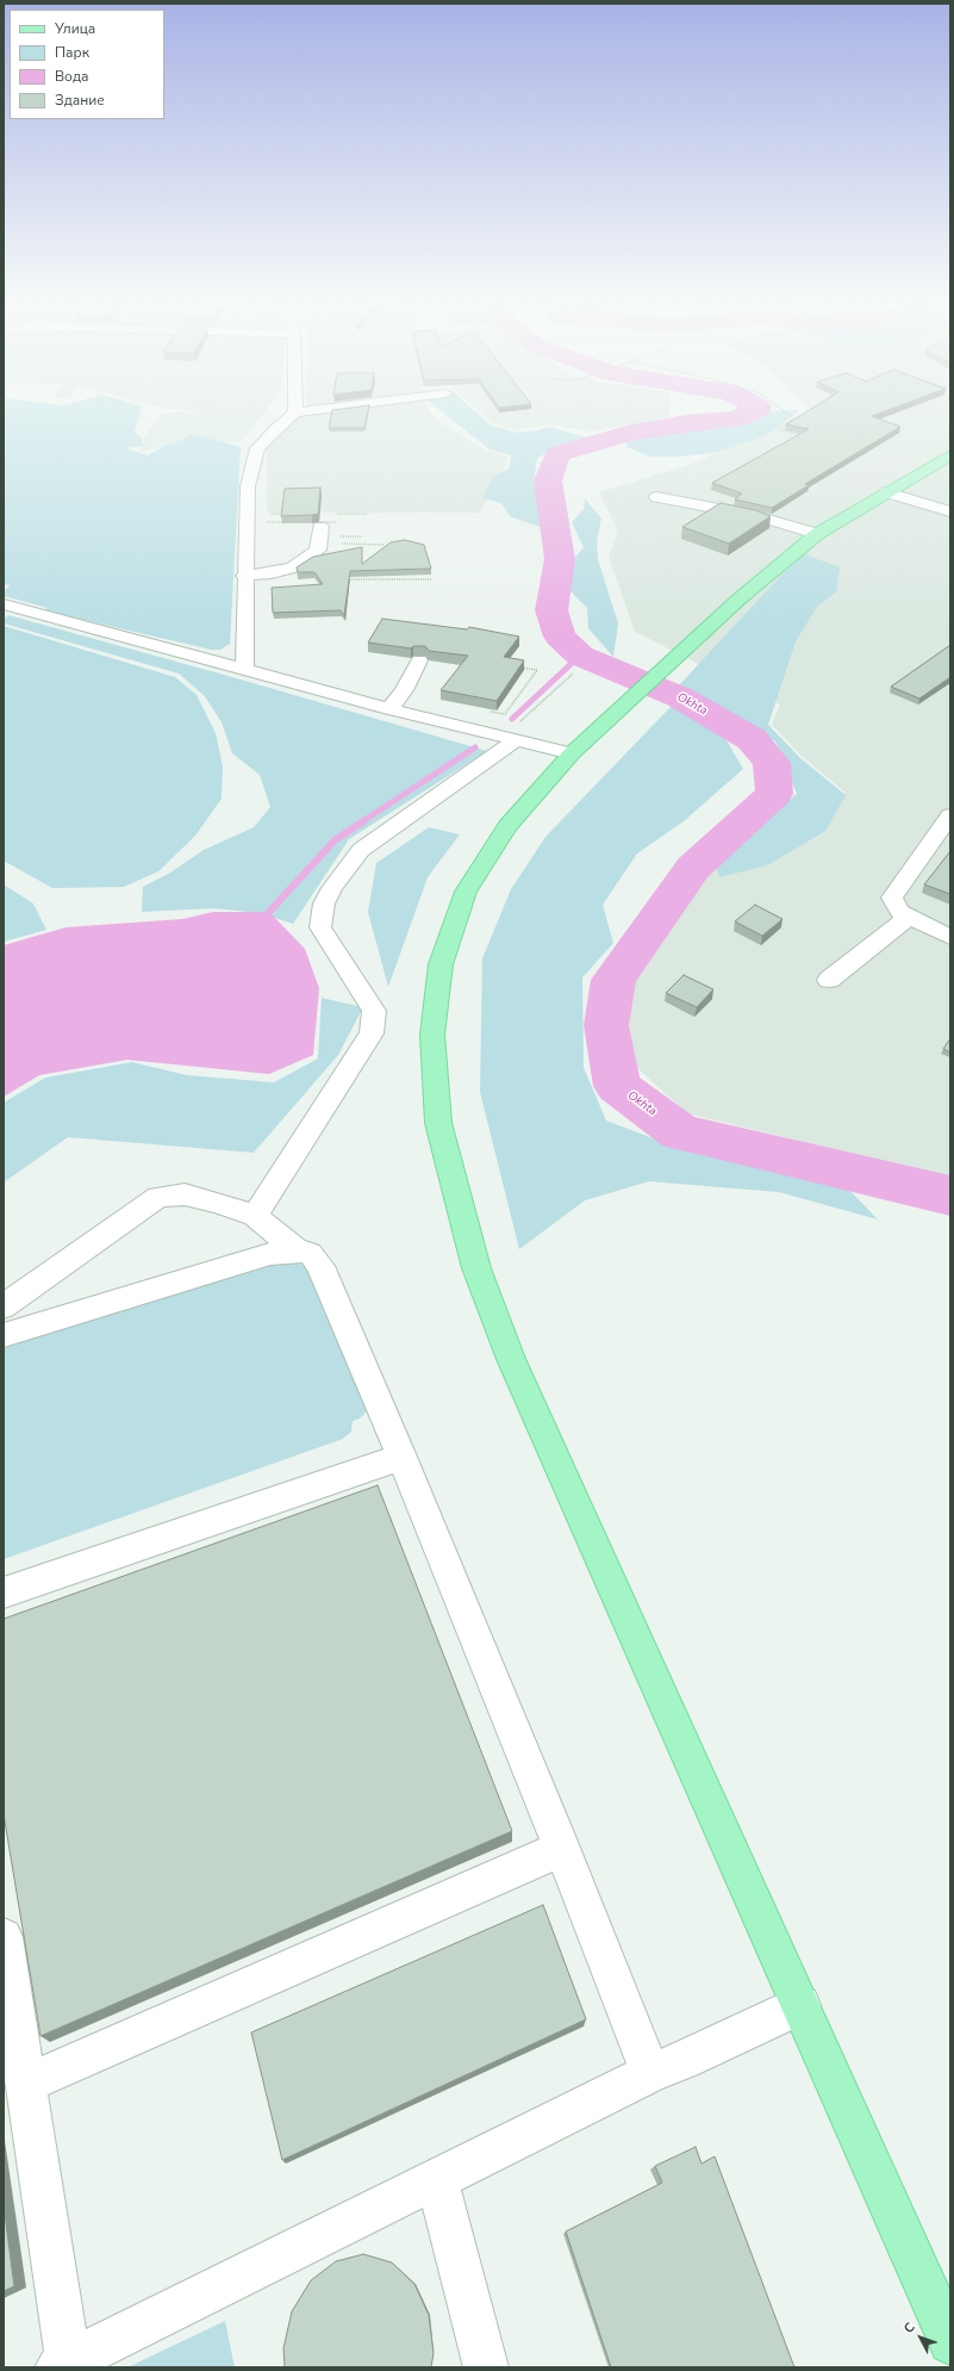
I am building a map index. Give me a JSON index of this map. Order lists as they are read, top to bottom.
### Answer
{
  "water": ["Okhta"],
  "legend": [
    "Улица",
    "Парк",
    "Вода",
    "Здание"
  ],
  "north": "top left"
}
